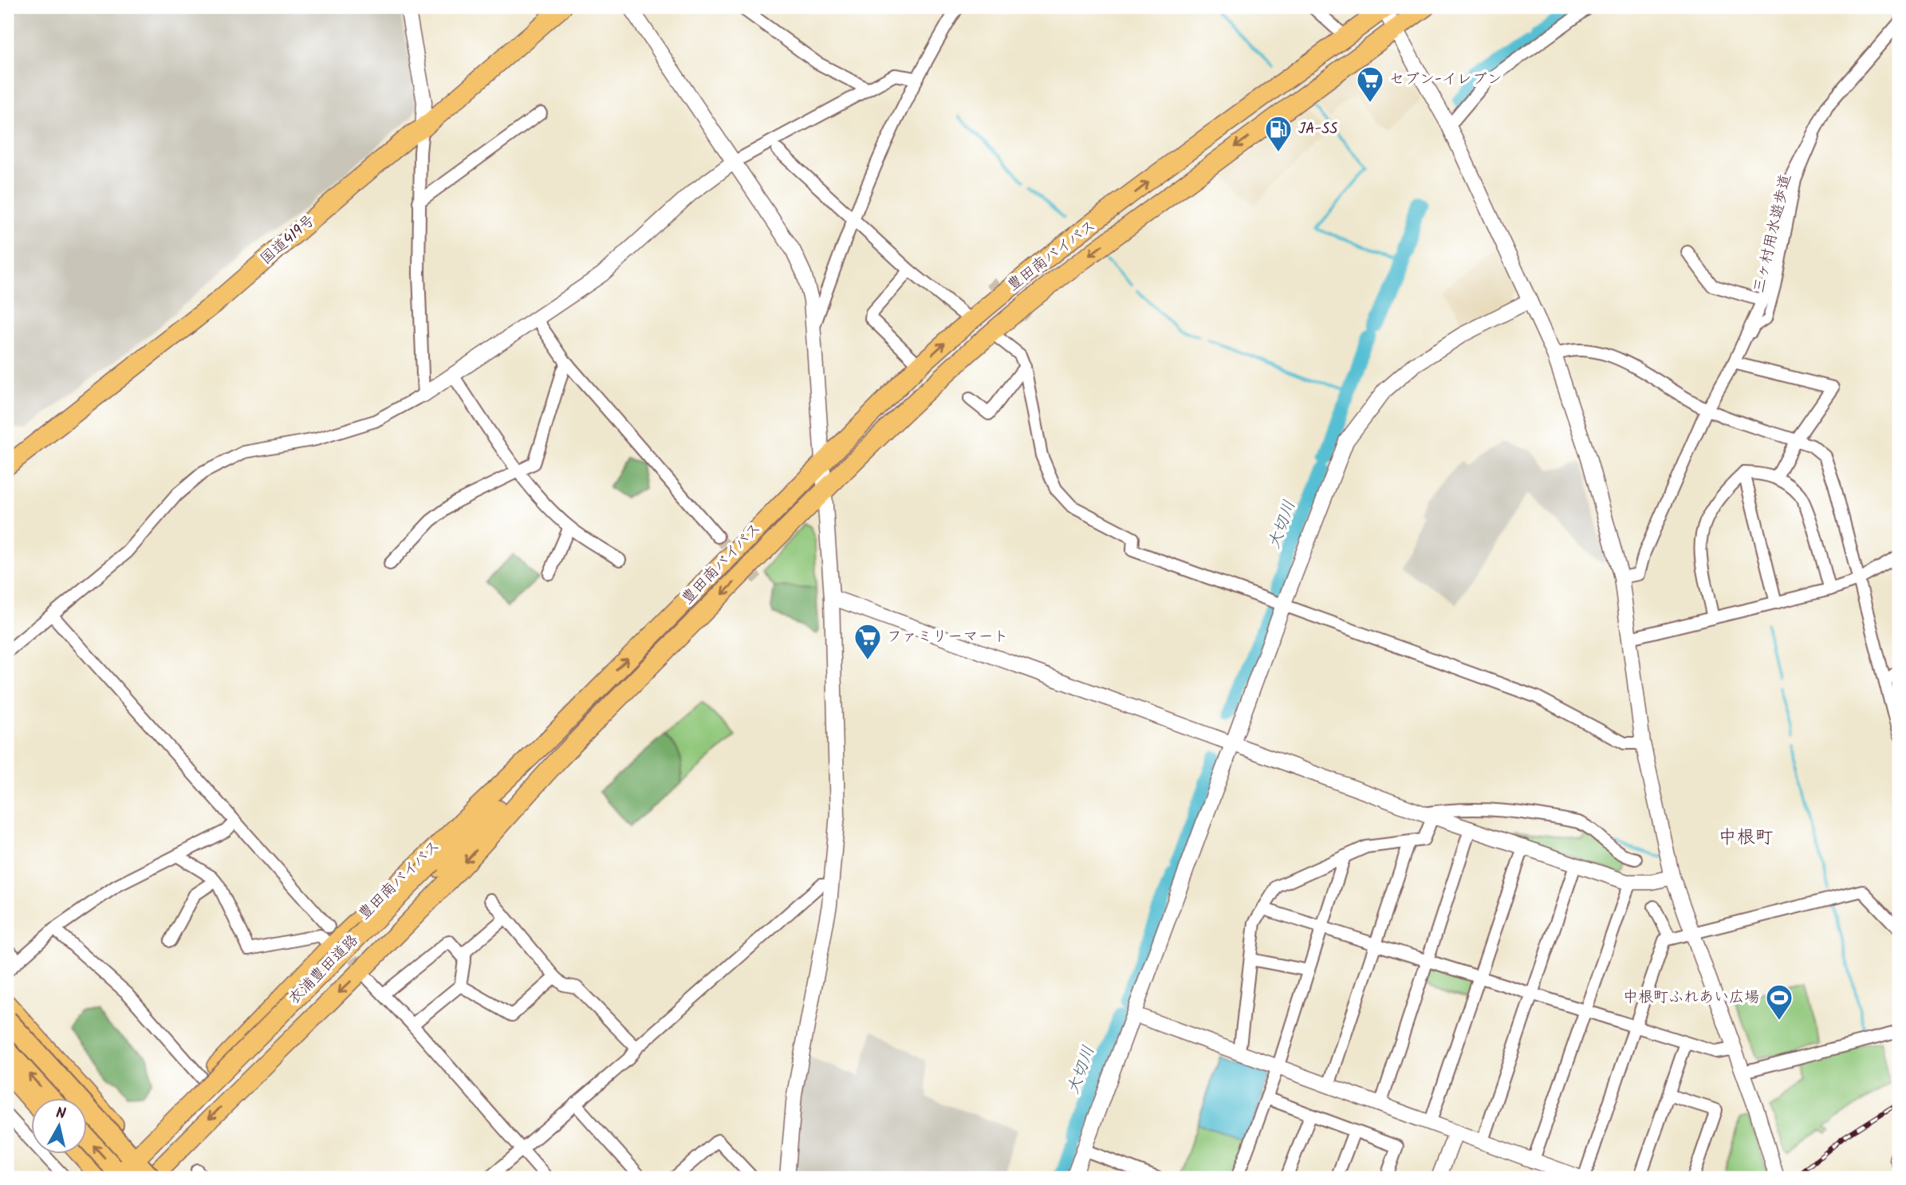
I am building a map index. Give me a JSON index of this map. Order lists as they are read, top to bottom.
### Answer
{
  "streets": {
    "highway": ["国道419号", "豊田南バイパス", "衣浦豊田道路"],
    "street": ["三ヶ村用水遊歩道"]
  },
  "crossings": [
    ["豊田南バイパス", "衣浦豊田道路"]
  ],
  "districts": ["中根町"],
  "water": ["大切川"],
  "places": {
    "supermarket": ["セブン-イレブン", "ファミリーマート"],
    "fuel station": ["JA-SS"],
    "sports": ["中根町ふれあい広場"]
  },
  "north": "top"
}
